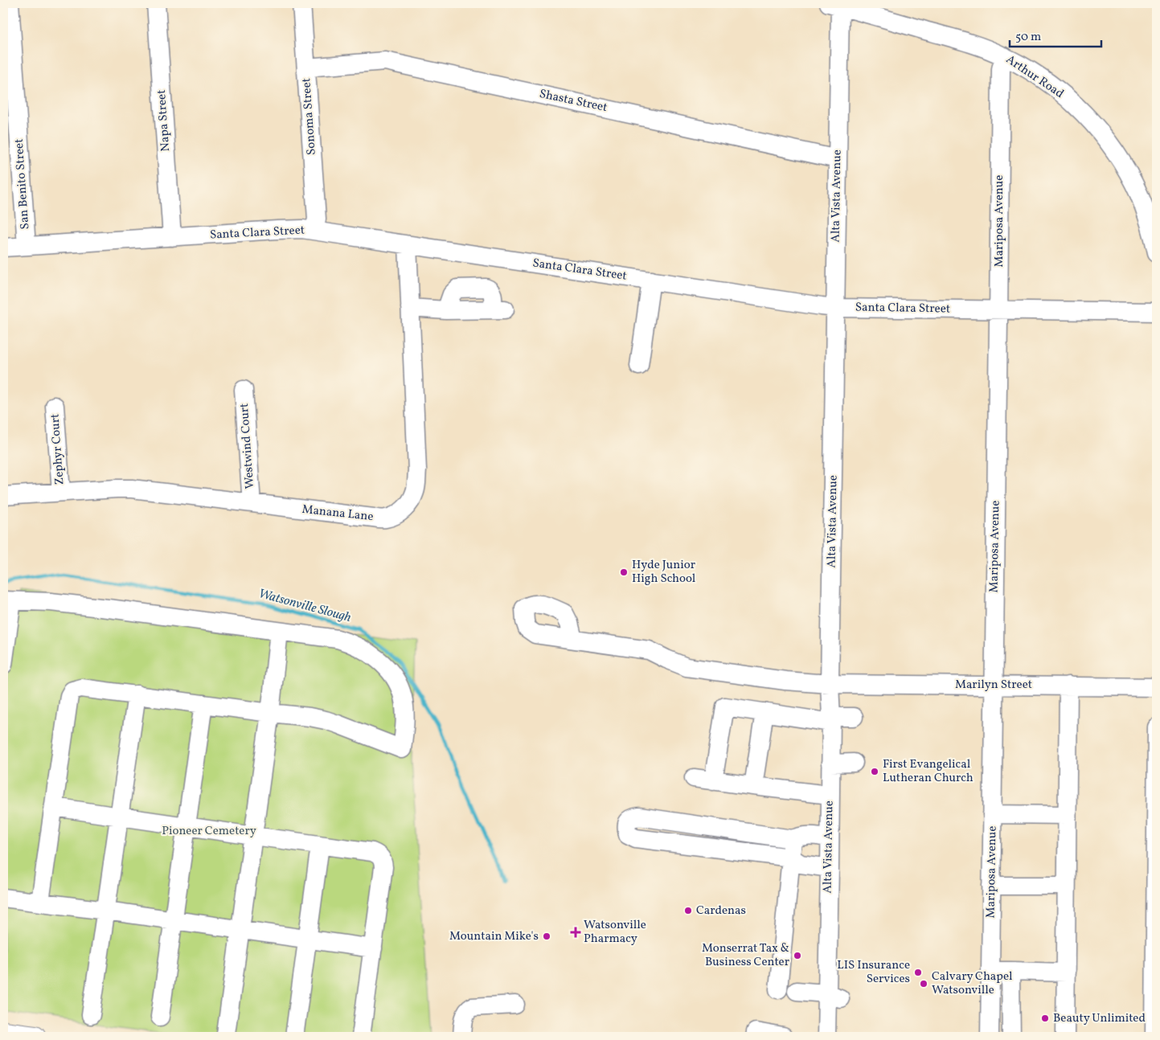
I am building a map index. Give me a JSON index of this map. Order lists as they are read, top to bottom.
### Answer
{
  "streets": {
    "street": [
      "Arthur Road",
      "Shasta Street",
      "Sonoma Street",
      "Napa Street",
      "San Benito Street",
      "Alta Vista Avenue",
      "Mariposa Avenue",
      "Santa Clara Street",
      "Westwind Court",
      "Zephyr Court",
      "Manana Lane",
      "Marilyn Street"
    ]
  },
  "crossings": [
    ["Arthur Road", "Alta Vista Avenue"],
    ["Arthur Road", "Mariposa Avenue"],
    ["Shasta Street", "Sonoma Street"],
    ["Shasta Street", "Alta Vista Avenue"],
    ["Sonoma Street", "Santa Clara Street"],
    ["Napa Street", "Santa Clara Street"],
    ["San Benito Street", "Santa Clara Street"],
    ["Alta Vista Avenue", "Santa Clara Street"],
    ["Alta Vista Avenue", "Marilyn Street"],
    ["Mariposa Avenue", "Santa Clara Street"],
    ["Mariposa Avenue", "Marilyn Street"],
    ["Santa Clara Street", "Manana Lane"],
    ["Westwind Court", "Manana Lane"],
    ["Zephyr Court", "Manana Lane"]
  ],
  "water": ["Watsonville Slough"],
  "parks": ["Pioneer Cemetery"],
  "places": {
    "other": [
      "Hyde Junior High School",
      "First Evangelical Lutheran Church",
      "Cardenas",
      "Mountain Mike's",
      "Monserrat Tax & Business Center",
      "LIS Insurance Services",
      "Calvary Chapel Watsonville",
      "Beauty Unlimited"
    ],
    "health": ["Watsonville Pharmacy"]
  },
  "scale_bar": "50 m"
}
